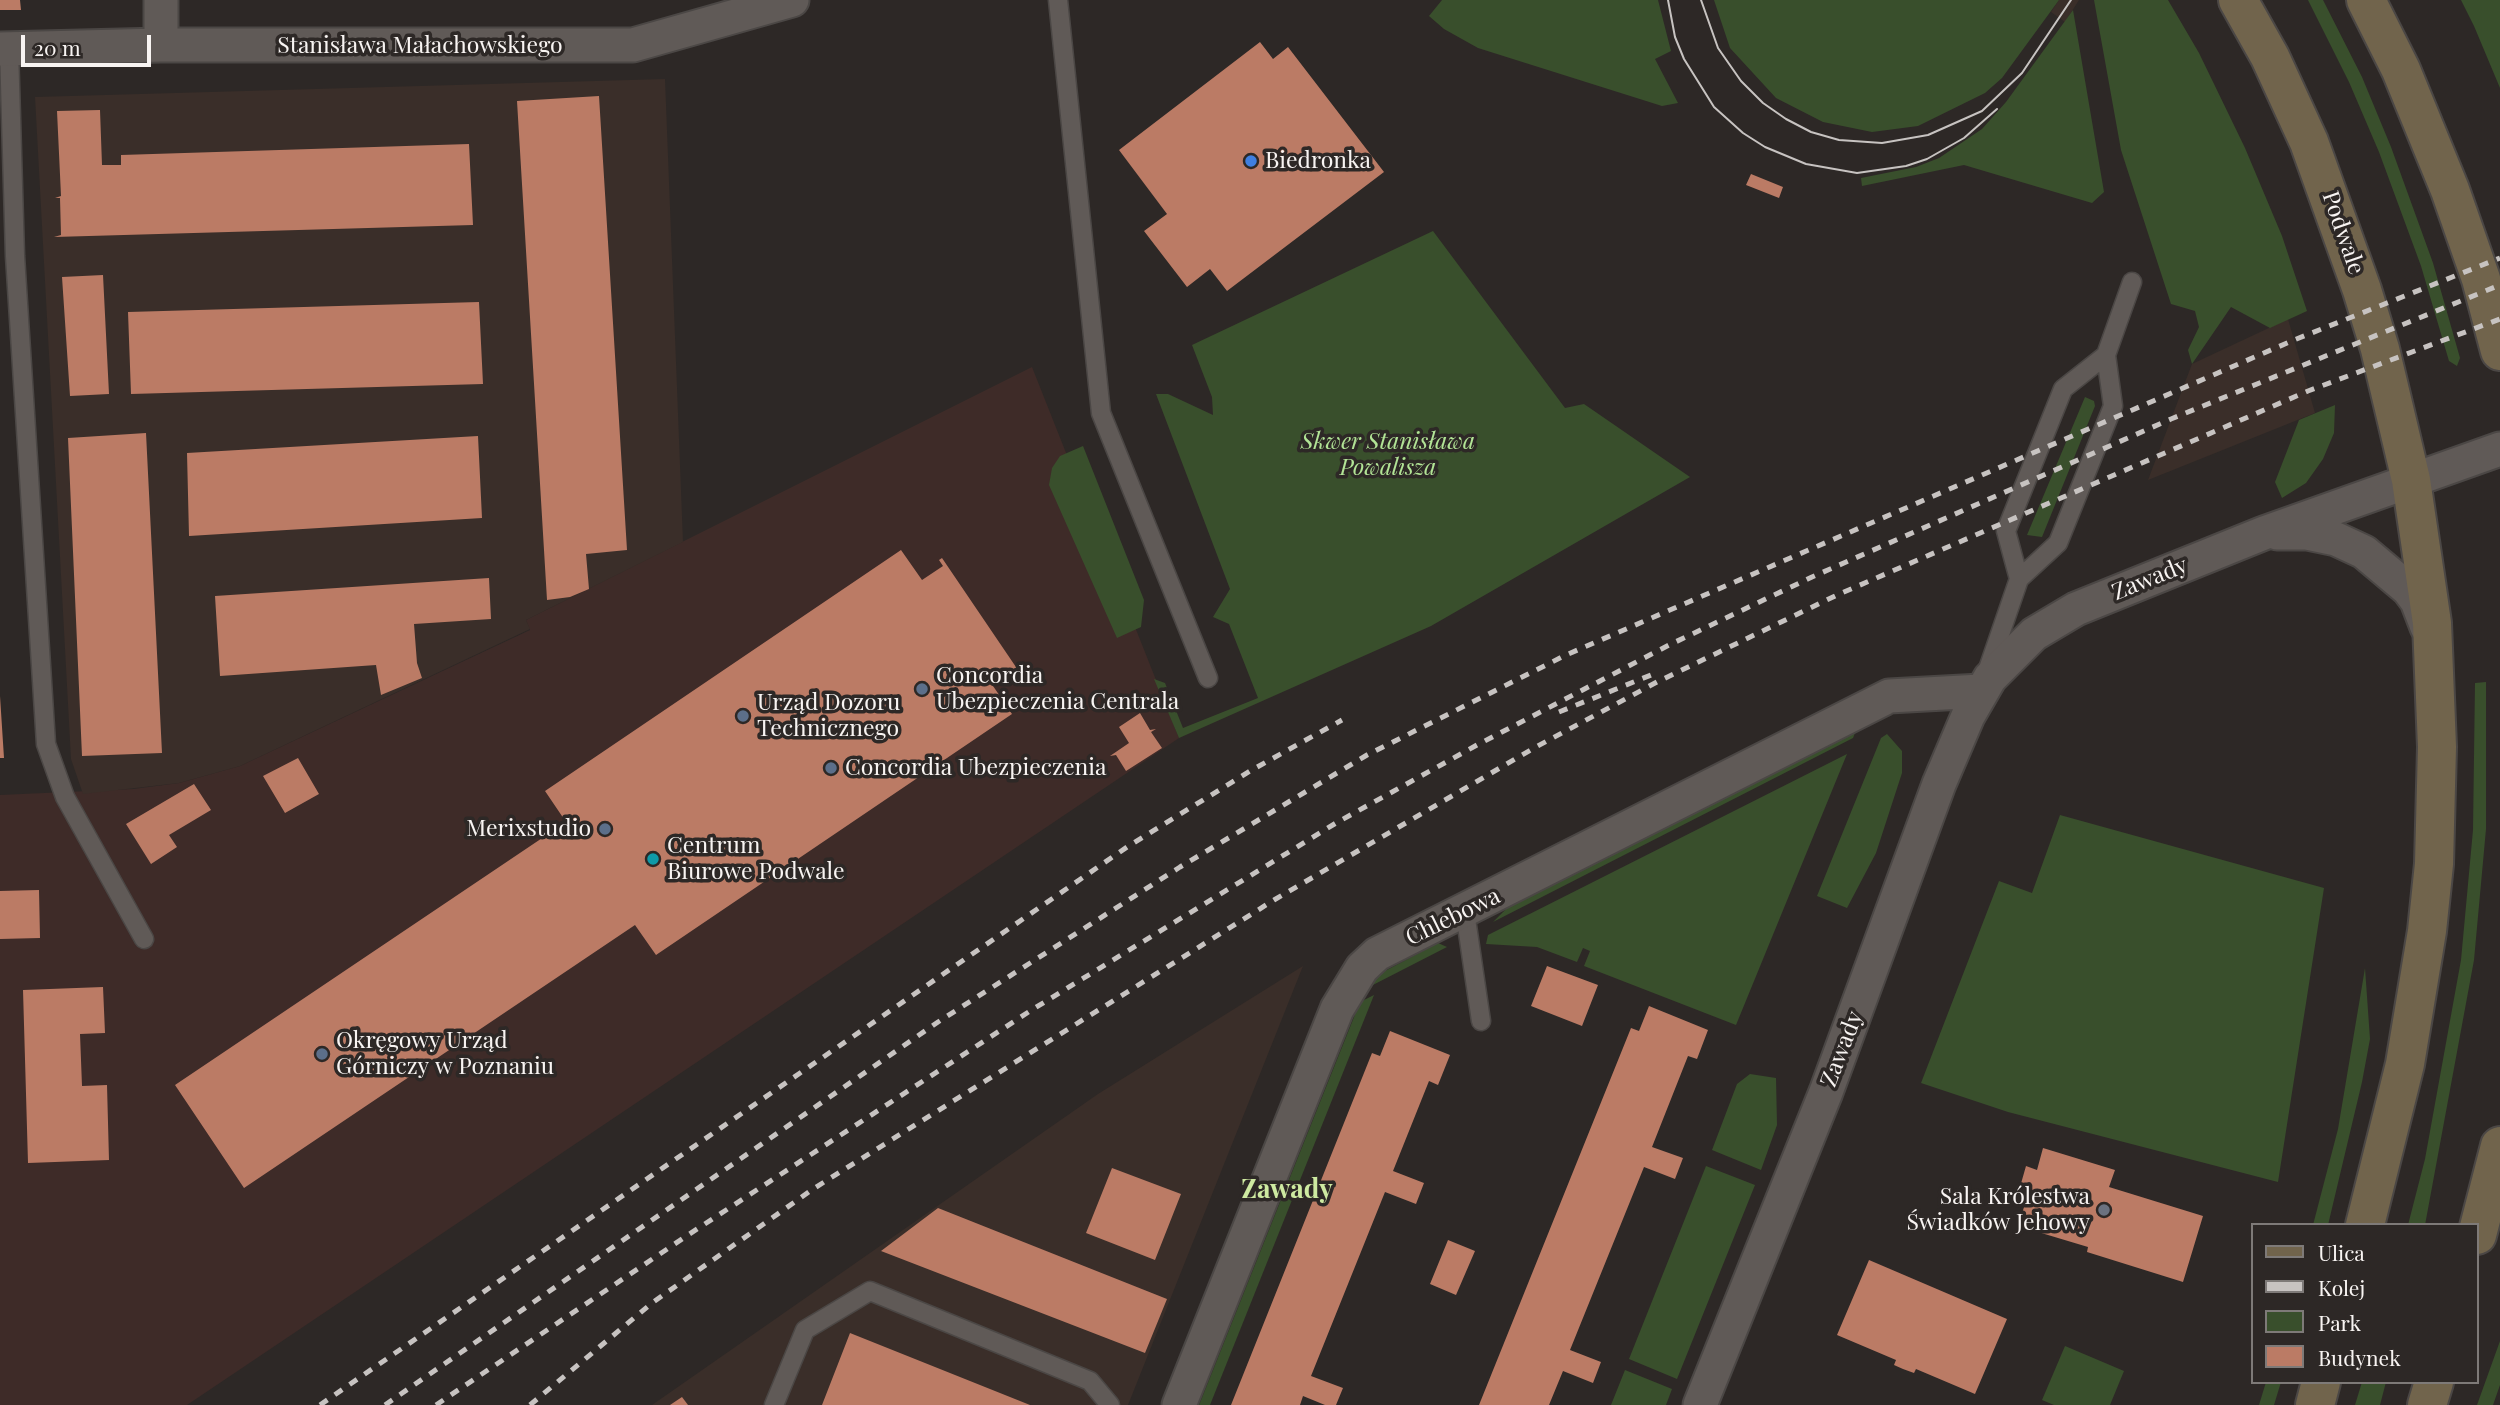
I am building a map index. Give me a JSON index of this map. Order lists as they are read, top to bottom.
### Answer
{
  "streets": {
    "main road": ["Podwale"],
    "street": ["Stanisława Małachowskiego", "Zawady", "Chlebowa"]
  },
  "crossings": [
    ["Podwale", "Zawady"],
    ["Zawady", "Chlebowa"]
  ],
  "districts": ["Zawady"],
  "parks": ["Skwer Stanisława Powalisza"],
  "places": [
    "Biedronka",
    "Concordia Ubezpieczenia Centrala",
    "Urząd Dozoru Technicznego",
    "Concordia Ubezpieczenia",
    "Merixstudio",
    "Centrum Biurowe Podwale",
    "Okręgowy Urząd Górniczy w Poznaniu",
    "Sala Królestwa Świadków Jehowy"
  ],
  "legend": [
    "Ulica",
    "Kolej",
    "Park",
    "Budynek"
  ],
  "scale_bar": "20 m"
}
